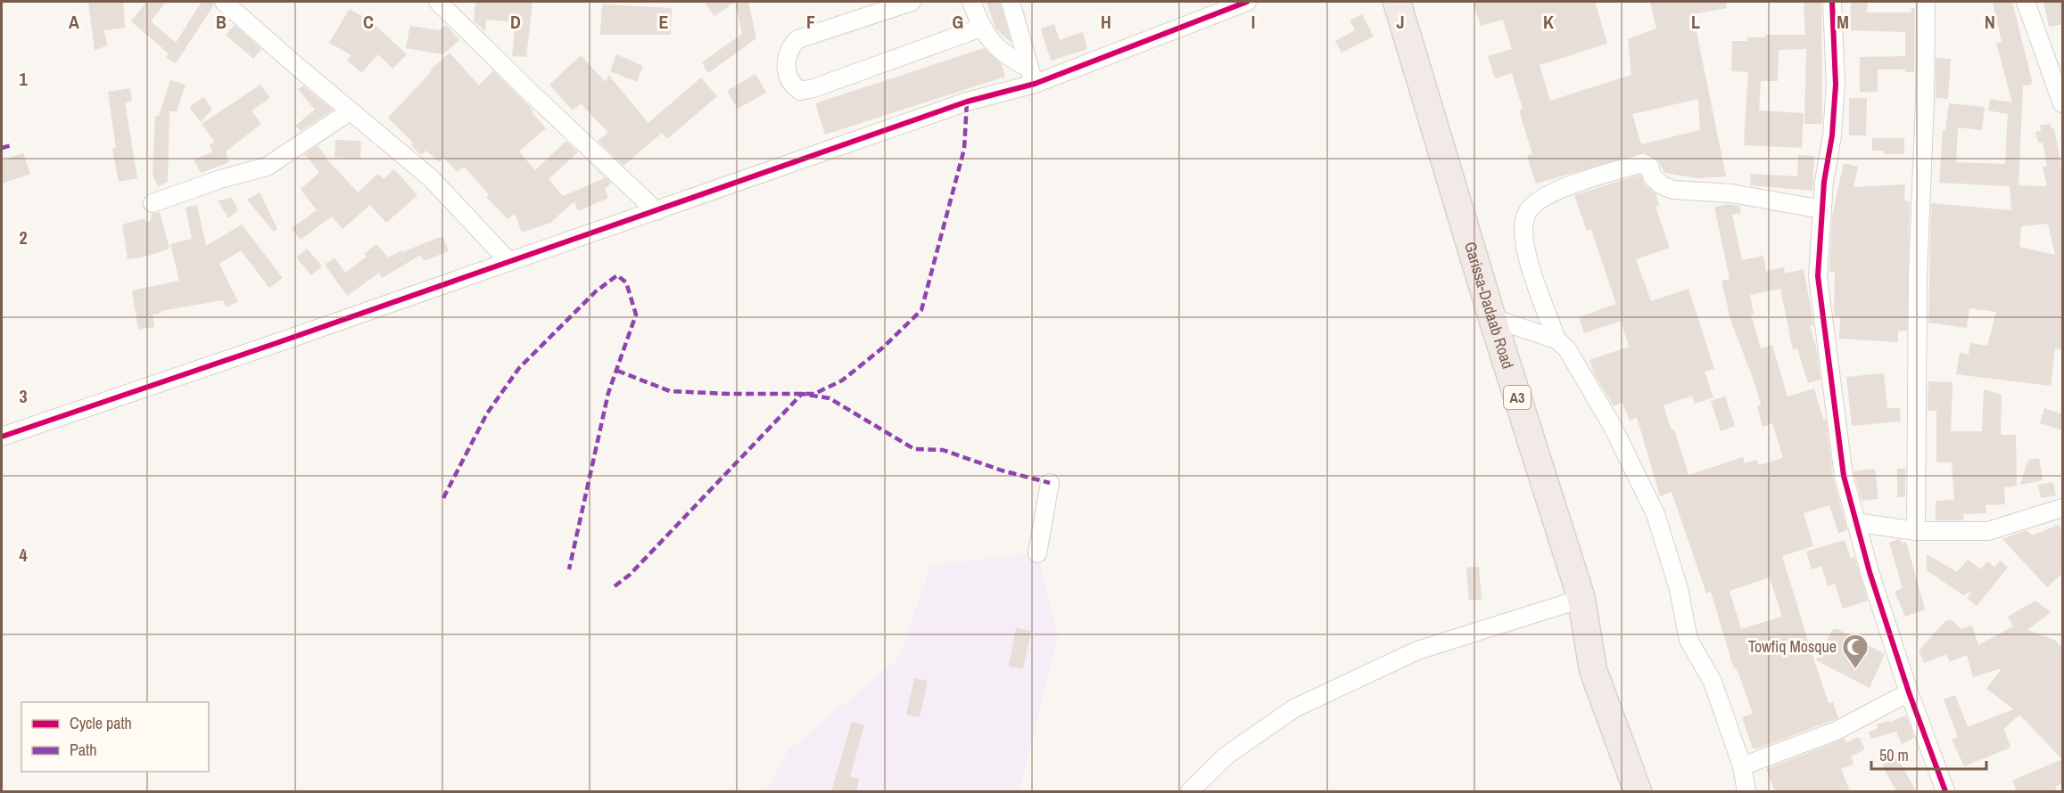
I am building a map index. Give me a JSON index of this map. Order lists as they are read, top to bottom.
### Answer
{
  "streets": {
    "highway": ["Garissa-Dadaab Road", "A3"]
  },
  "places": {
    "mosque": ["Towfiq Mosque"]
  },
  "legend": ["Cycle path", "Path"],
  "scale_bar": "50 m",
  "grid": {
    "columns": [
      "A",
      "B",
      "C",
      "D",
      "E",
      "F",
      "G",
      "H",
      "I",
      "J",
      "K",
      "L",
      "M",
      "N"
    ],
    "rows": [
      "1",
      "2",
      "3",
      "4"
    ]
  }
}
